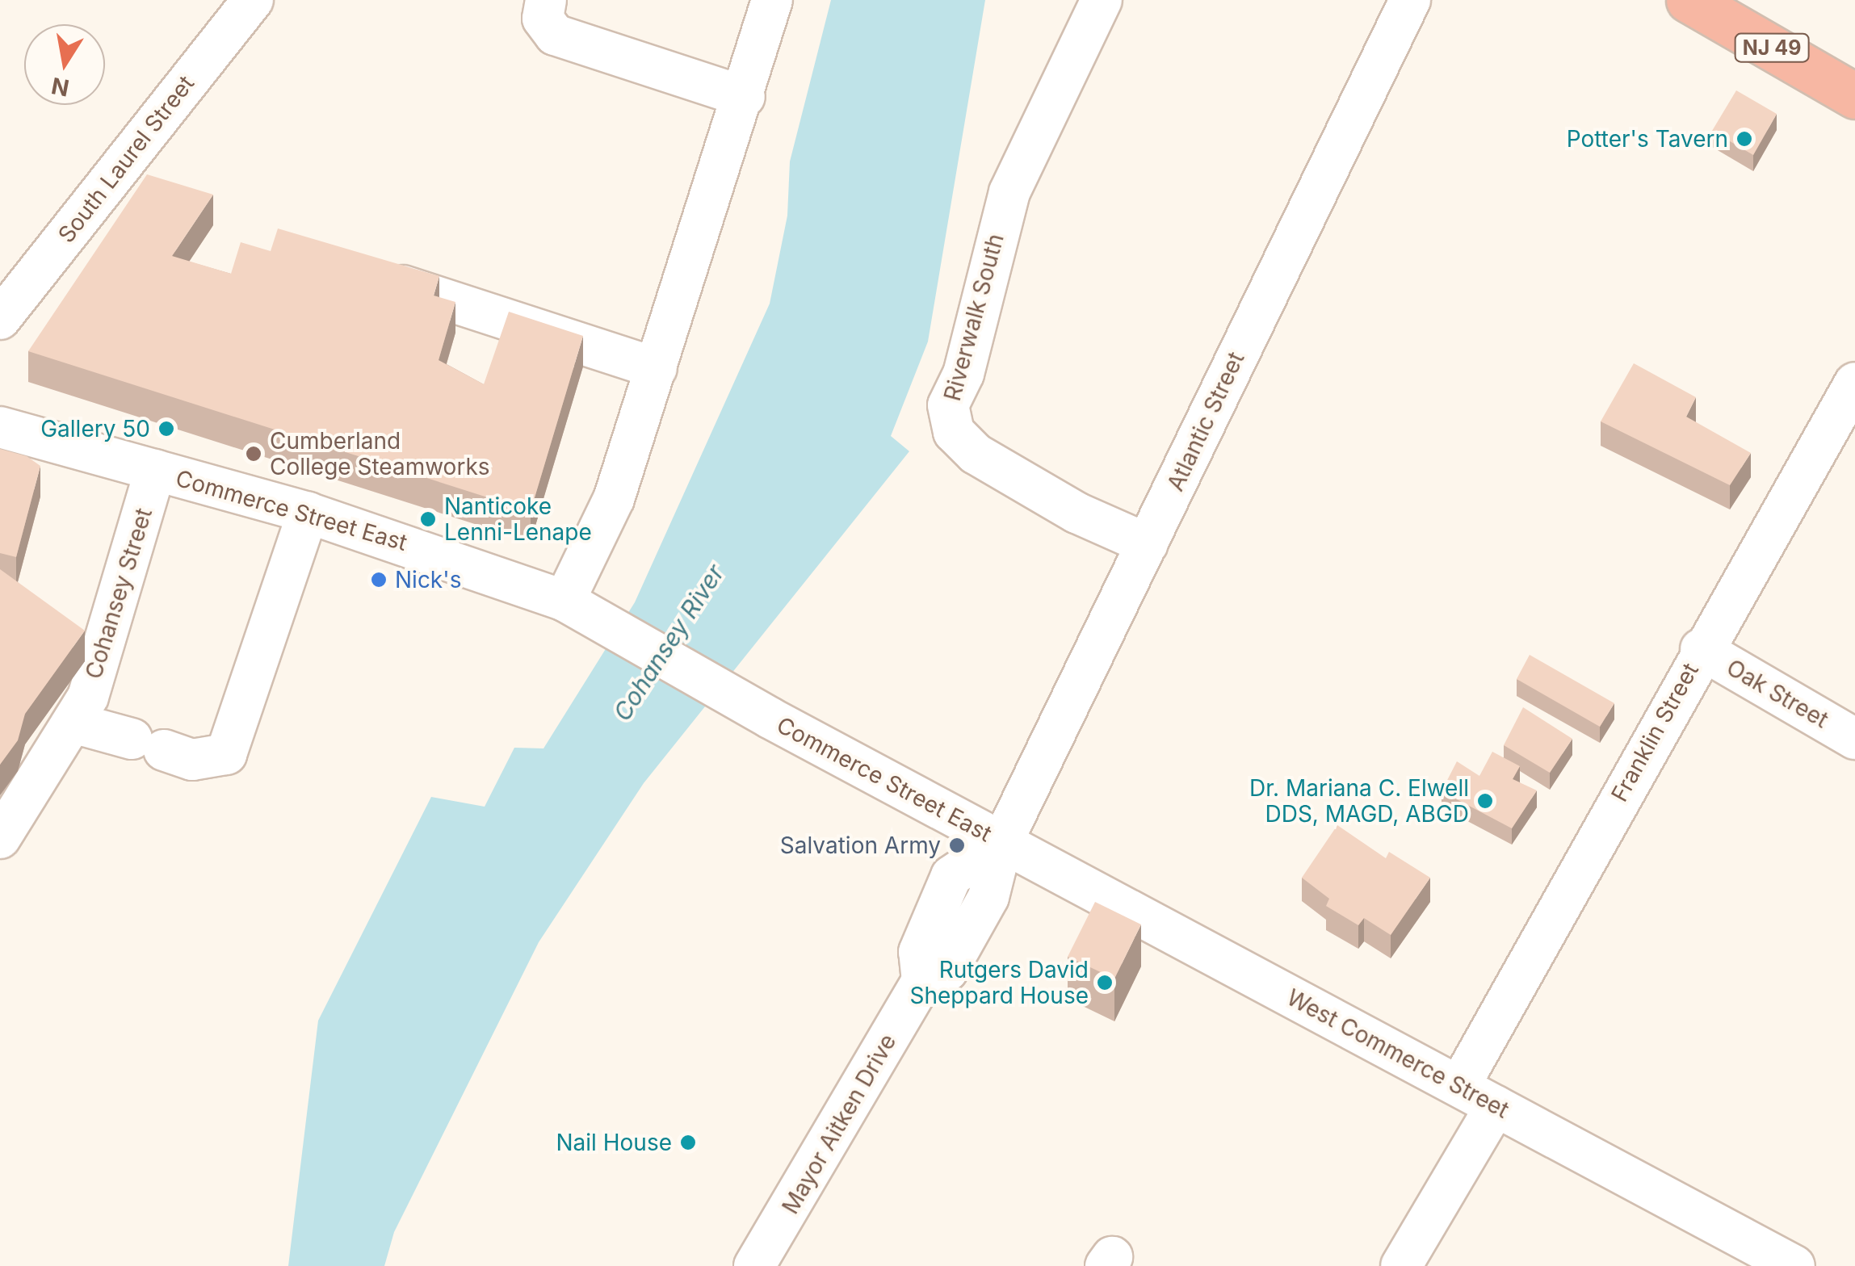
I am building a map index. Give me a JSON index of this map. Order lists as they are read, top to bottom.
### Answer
{
  "streets": {
    "highway": ["NJ 49"],
    "street": [
      "South Laurel Street",
      "Riverwalk South",
      "Atlantic Street",
      "Commerce Street East",
      "Cohansey Street",
      "Oak Street",
      "Franklin Street",
      "West Commerce Street",
      "Mayor Aitken Drive"
    ]
  },
  "crossings": [
    ["Riverwalk South", "Atlantic Street"],
    ["Atlantic Street", "Commerce Street East"],
    ["Atlantic Street", "West Commerce Street"],
    ["Atlantic Street", "Mayor Aitken Drive"],
    ["Commerce Street East", "Cohansey Street"],
    ["Commerce Street East", "West Commerce Street"],
    ["Commerce Street East", "Mayor Aitken Drive"],
    ["Oak Street", "Franklin Street"],
    ["Franklin Street", "West Commerce Street"],
    ["West Commerce Street", "Mayor Aitken Drive"]
  ],
  "water": ["Cohansey River"],
  "places": [
    "Potter's Tavern",
    "Gallery 50",
    "Cumberland College Steamworks",
    "Nanticoke Lenni-Lenape",
    "Nick's",
    "Dr. Mariana C. Elwell DDS, MAGD, ABGD",
    "Salvation Army",
    "Rutgers David Sheppard House",
    "Nail House"
  ],
  "north": "bottom"
}
